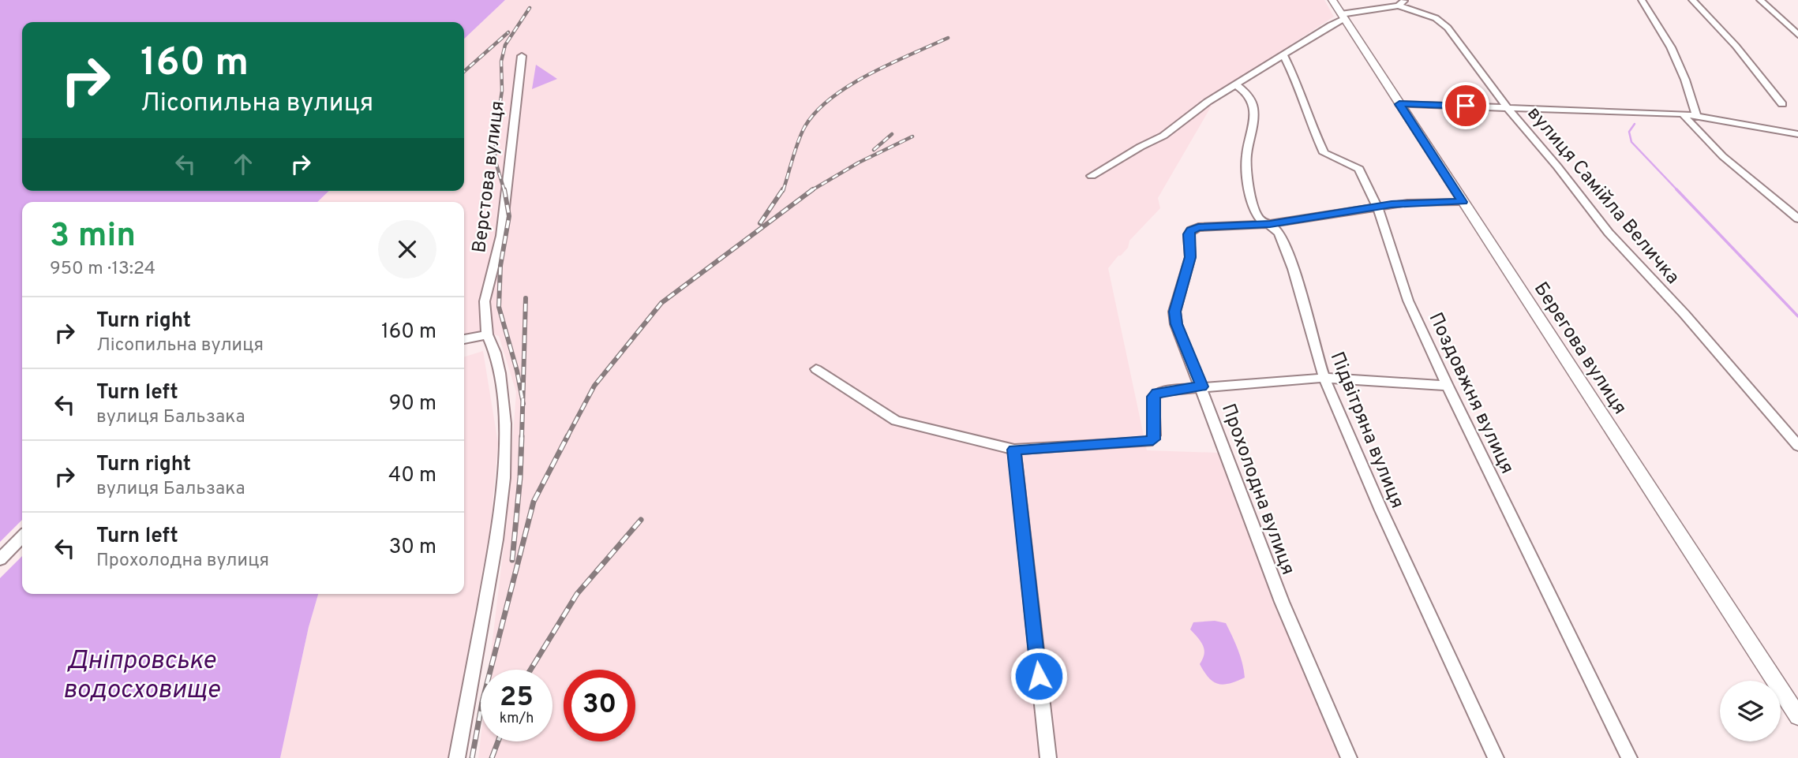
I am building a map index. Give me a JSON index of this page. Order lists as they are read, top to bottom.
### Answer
{
  "streets": {
    "street": [
      "Верстова вулиця",
      "вулиця Самійла Величка",
      "Берегова вулиця",
      "Поздовжня вулиця",
      "Підвітряна вулиця",
      "Прохолодна вулиця"
    ]
  },
  "crossings": [
    ["Підвітряна вулиця", "Прохолодна вулиця"]
  ],
  "water": ["Дніпровське водосховище"],
  "page": {
    "turn": ["160 m", "Лісопильна вулиця"],
    "heading": ["3 min", "950 m · 13:24"],
    "list": [
      {
        "name": "Turn right",
        "note": "Лісопильна вулиця",
        "value": "160 m"
      },
      {
        "name": "Turn left",
        "note": "вулиця Бальзака",
        "value": "90 m"
      },
      {
        "name": "Turn right",
        "note": "вулиця Бальзака",
        "value": "40 m"
      },
      {
        "name": "Turn left",
        "note": "Прохолодна вулиця",
        "value": "30 m"
      }
    ],
    "speed": "25 km/h",
    "limit": "30"
  }
}
